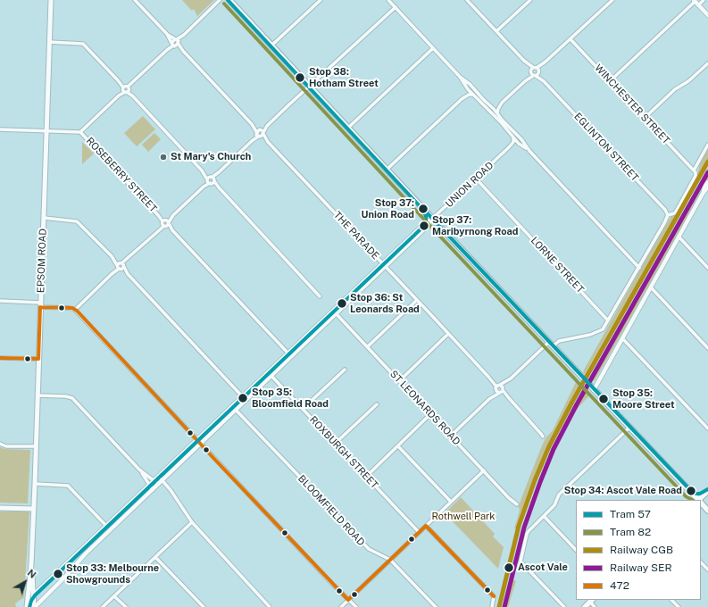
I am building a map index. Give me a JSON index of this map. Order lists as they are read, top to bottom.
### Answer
{
  "streets": {
    "main road": ["EPSOM ROAD"],
    "street": [
      "WINCHESTER STREET",
      "EGLINTON STREET",
      "ROSEBERRY STREET",
      "UNION ROAD",
      "THE PARADE",
      "LORNE STREET",
      "ST LEONARDS ROAD",
      "ROXBURGH STREET",
      "BLOOMFIELD ROAD"
    ]
  },
  "crossings": [
    ["ROSEBERRY STREET", "UNION ROAD"],
    ["ROSEBERRY STREET", "EPSOM ROAD"],
    ["UNION ROAD", "THE PARADE"],
    ["UNION ROAD", "EPSOM ROAD"],
    ["UNION ROAD", "LORNE STREET"],
    ["UNION ROAD", "ST LEONARDS ROAD"],
    ["UNION ROAD", "ROXBURGH STREET"],
    ["UNION ROAD", "BLOOMFIELD ROAD"]
  ],
  "parks": ["Rothwell Park"],
  "places": [
    "Stop 38: Hotham Street",
    "St Mary's Church",
    "Stop 37: Union Road",
    "Stop 37: Maribyrnong Road",
    "Stop 36: St Leonards Road",
    "Stop 35: Bloomfield Road",
    "Stop 35: Moore Street",
    "Stop 34: Ascot Vale Road",
    "Ascot Vale",
    "Stop 33: Melbourne Showgrounds"
  ],
  "lines": [
    "tram line 57",
    "tram line 82",
    "rail line CGB",
    "rail line SER",
    "transit line 472"
  ],
  "legend": [
    "Tram 57",
    "Tram 82",
    "Railway CGB",
    "Railway SER",
    "472"
  ],
  "north": "top right"
}
